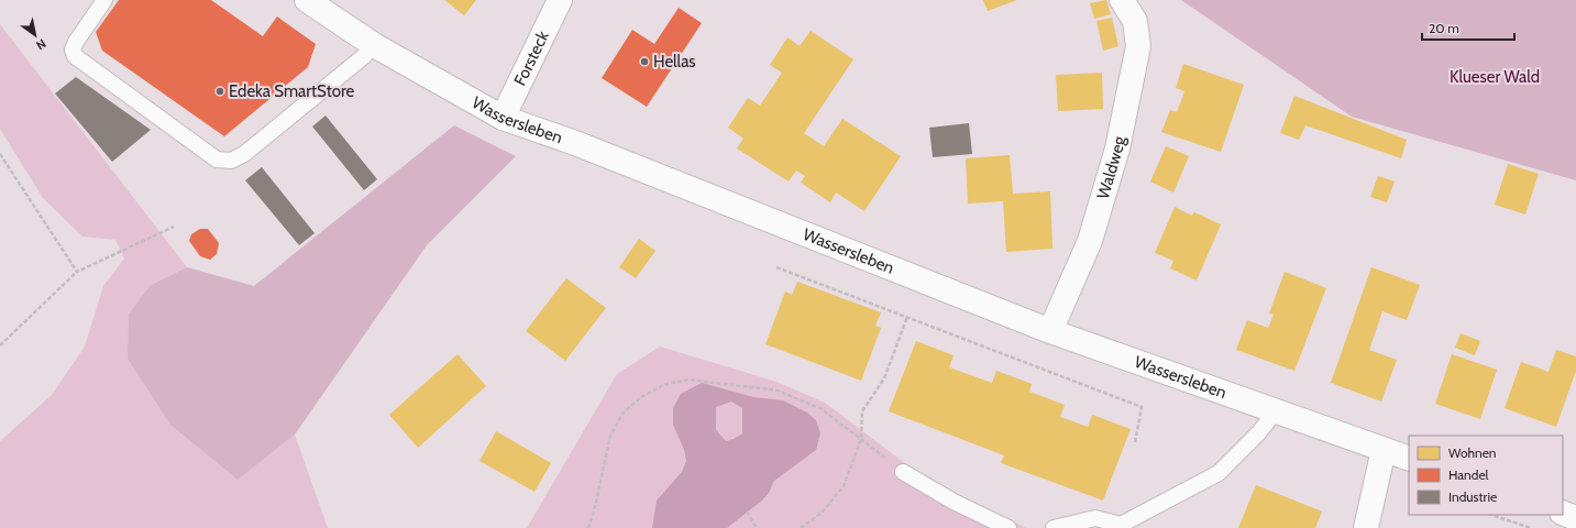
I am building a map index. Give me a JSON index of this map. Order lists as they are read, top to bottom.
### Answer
{
  "streets": {
    "street": ["Forsteck", "Wassersleben", "Waldweg"]
  },
  "crossings": [
    ["Forsteck", "Wassersleben"],
    ["Wassersleben", "Waldweg"]
  ],
  "parks": ["Klueser Wald"],
  "places": ["Hellas", "Edeka SmartStore"],
  "legend": ["Wohnen", "Handel", "Industrie"],
  "scale_bar": "20 m",
  "north": "bottom right"
}
